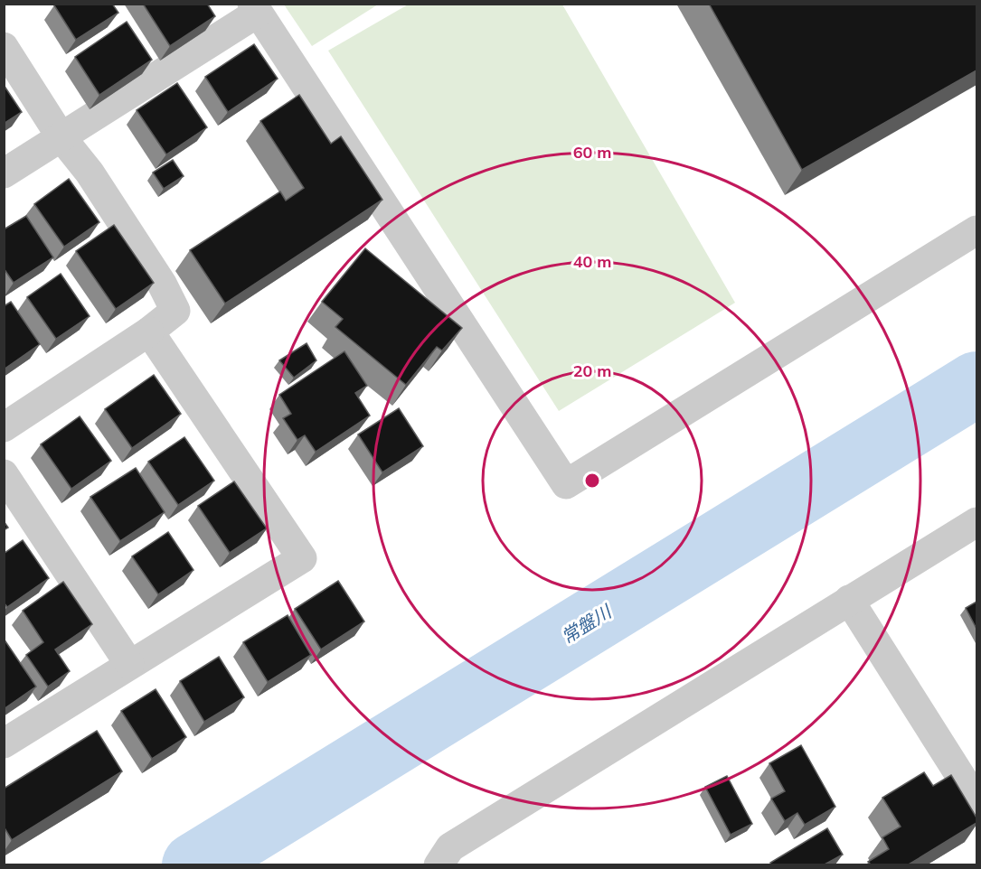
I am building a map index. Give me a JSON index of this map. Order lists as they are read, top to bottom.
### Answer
{
  "water": ["常盤川"],
  "rings": ["60 m", "40 m", "20 m"]
}
